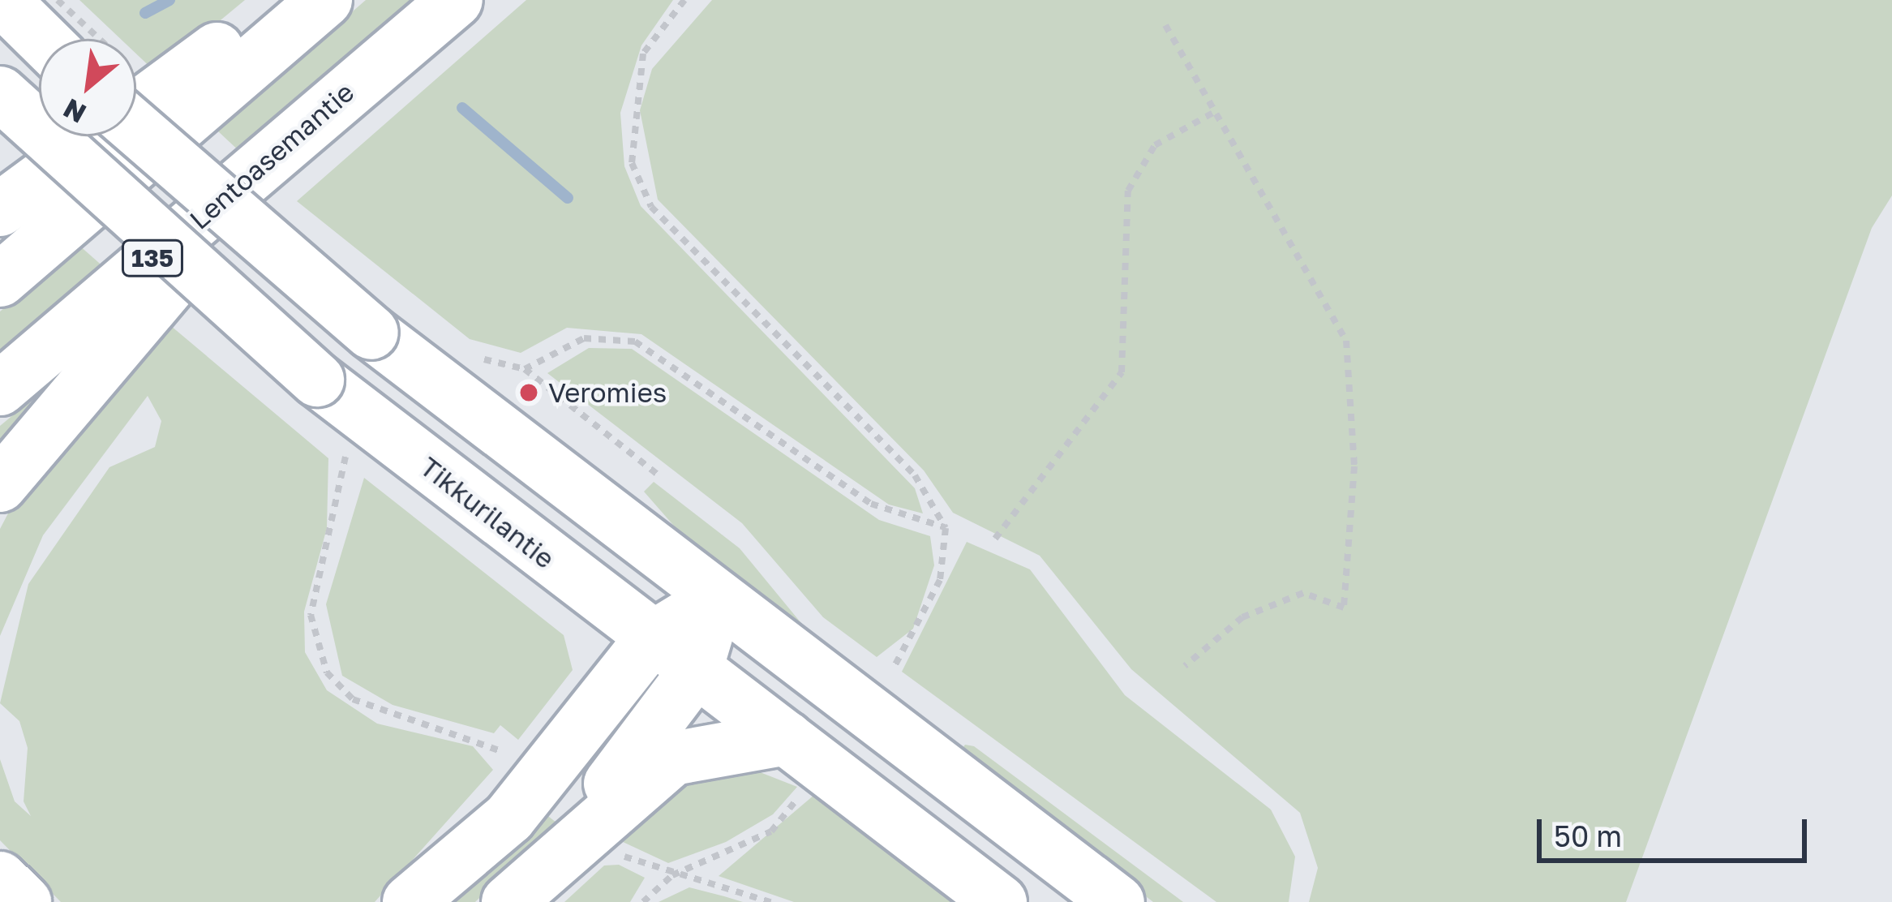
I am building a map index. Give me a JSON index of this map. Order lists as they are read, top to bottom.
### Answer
{
  "streets": {
    "main road": ["Lentoasemantie", "135", "Tikkurilantie"]
  },
  "places": ["Veromies"],
  "scale_bar": "50 m",
  "north": "bottom left"
}
